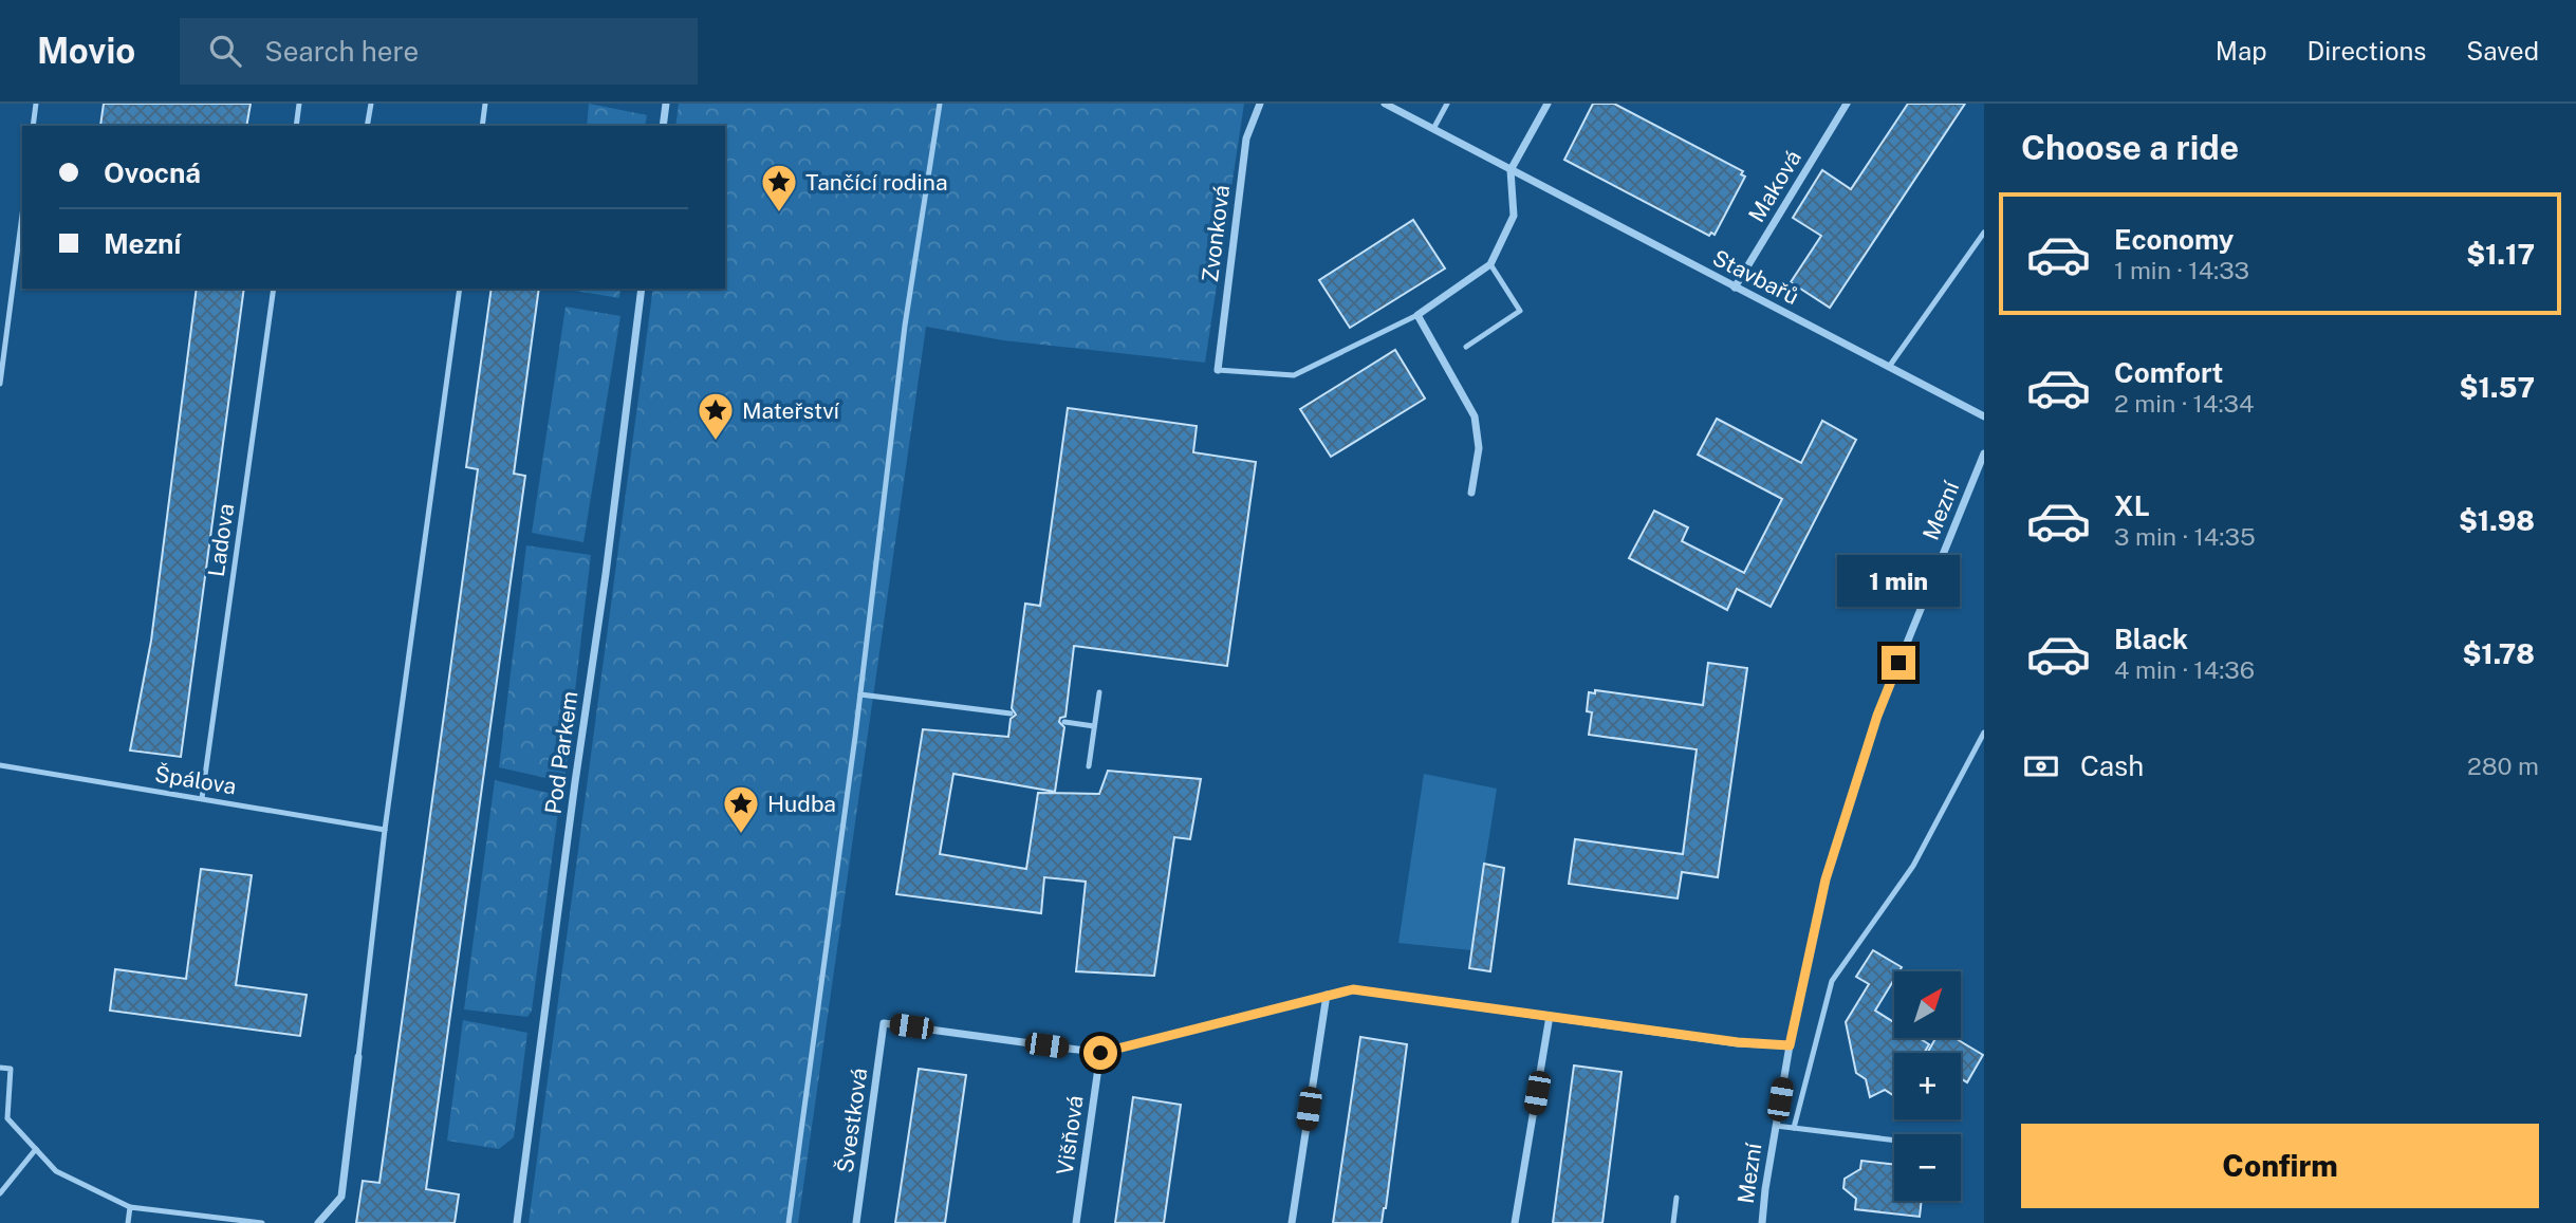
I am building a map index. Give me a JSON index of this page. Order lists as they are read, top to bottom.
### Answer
{
  "streets": {
    "street": [
      "Maková",
      "Zvonková",
      "Stavbařů",
      "Mezní",
      "Pod Parkem",
      "Švestková",
      "Višňová"
    ],
    "lane": ["Ladova", "Špálova"]
  },
  "crossings": [
    ["Maková", "Stavbařů"],
    ["Ladova", "Špálova"],
    ["Švestková", "Višňová"]
  ],
  "places": {
    "place": ["Tančící rodina", "Mateřství", "Hudba"]
  },
  "north": "top right",
  "page": {
    "header": "Movio",
    "search": "Search here",
    "nav": ["Map", "Directions", "Saved"],
    "heading": "Choose a ride",
    "banner": ["Ovocná", "Mezní"],
    "list": [
      {
        "name": "Economy",
        "note": "1 min · 14:33",
        "value": "$1.17"
      },
      {
        "name": "Comfort",
        "note": "2 min · 14:34",
        "value": "$1.57"
      },
      {
        "name": "XL",
        "note": "3 min · 14:35",
        "value": "$1.98"
      },
      {
        "name": "Black",
        "note": "4 min · 14:36",
        "value": "$1.78"
      }
    ],
    "bubble": "1 min",
    "pay": ["Cash", "280 m"],
    "map_buttons": ["+", "−"],
    "buttons": "Confirm"
  }
}
